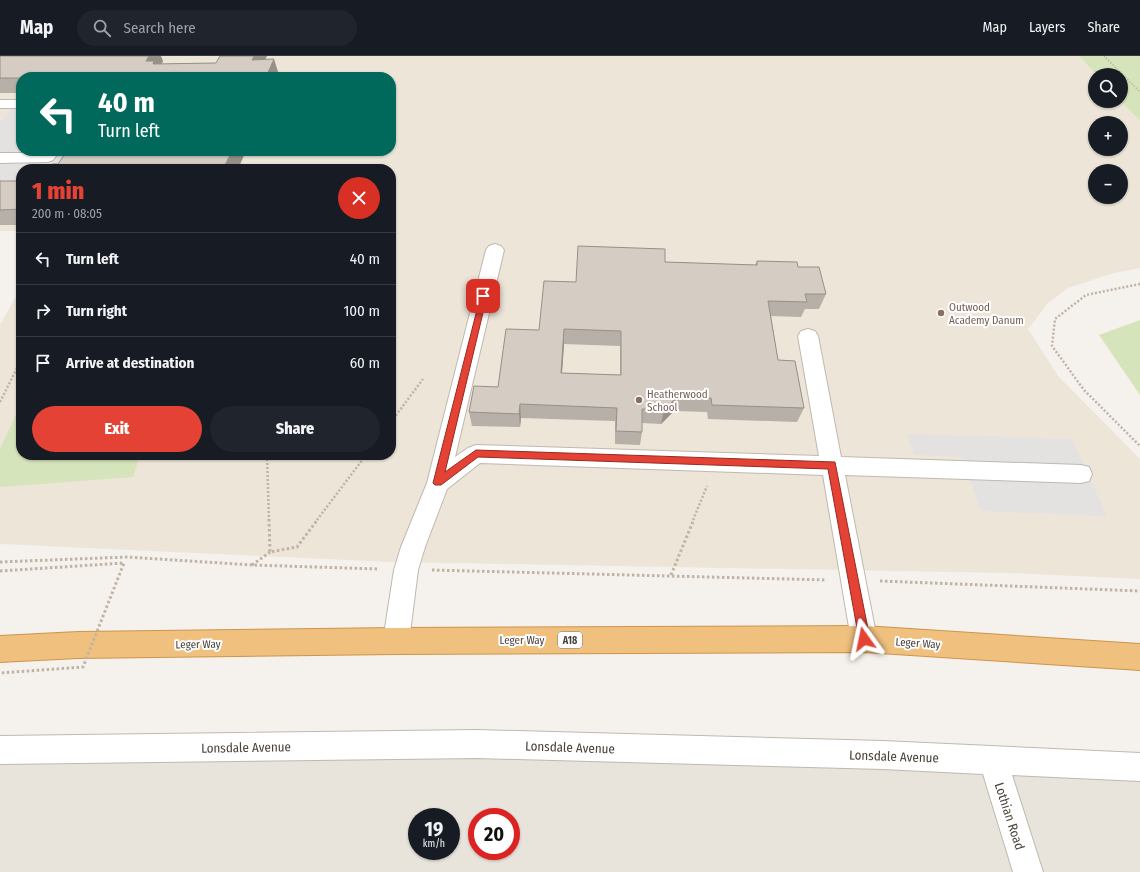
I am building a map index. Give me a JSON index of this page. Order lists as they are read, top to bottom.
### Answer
{
  "streets": {
    "highway": ["Leger Way", "A18"],
    "street": ["Lonsdale Avenue", "Lothian Road"]
  },
  "crossings": [
    ["Lonsdale Avenue", "Lothian Road"]
  ],
  "places": ["Outwood Academy Danum", "Heatherwood School"],
  "page": {
    "header": "Map",
    "search": "Search here",
    "nav": ["Map", "Layers", "Share"],
    "map_buttons": ["+", "−"],
    "turn": ["40 m", "Turn left"],
    "heading": ["1 min", "200 m · 08:05"],
    "list": [
      {
        "name": "Turn left",
        "value": "40 m"
      },
      {
        "name": "Turn right",
        "value": "100 m"
      },
      {
        "name": "Arrive at destination",
        "value": "60 m"
      }
    ],
    "buttons": ["Exit", "Share"],
    "speed": "19 km/h",
    "limit": "20"
  }
}
